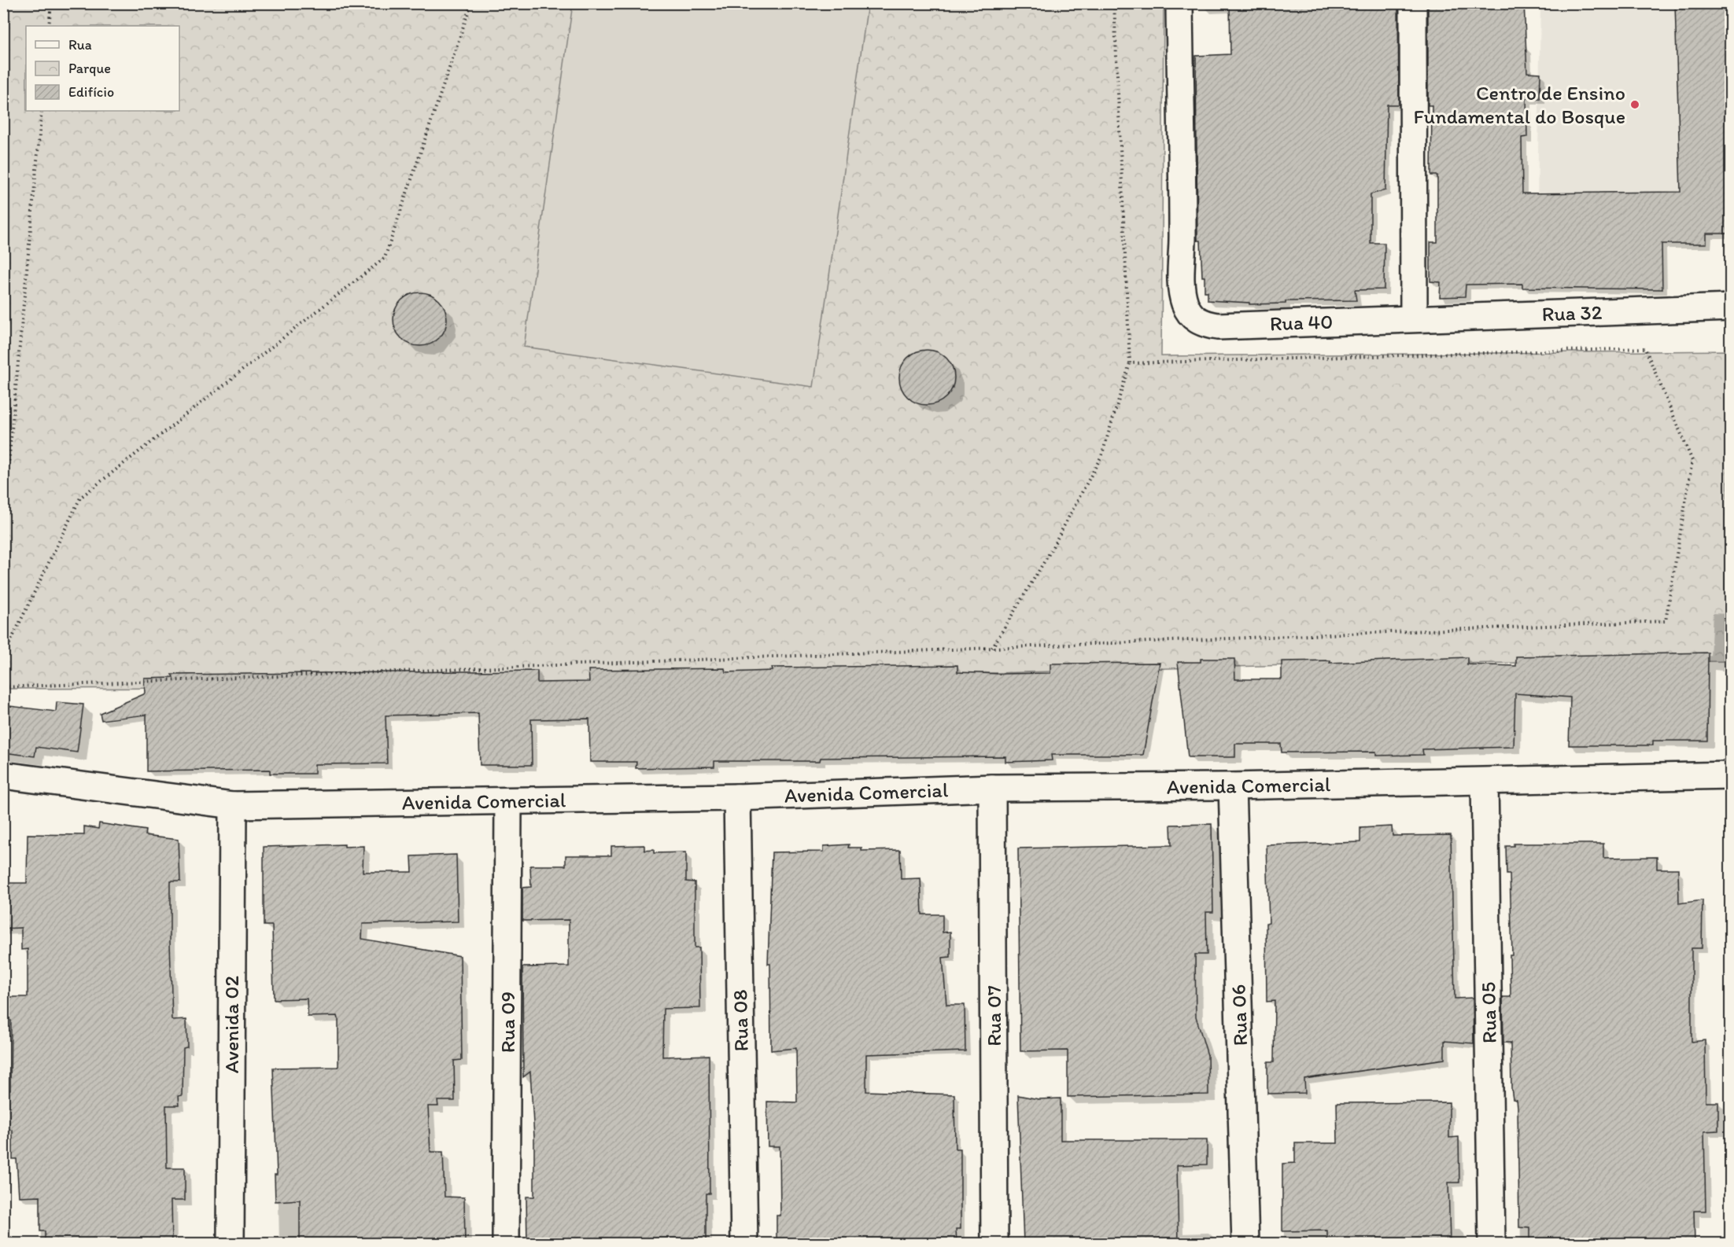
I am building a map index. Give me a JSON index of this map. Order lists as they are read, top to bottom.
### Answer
{
  "streets": {
    "street": [
      "Rua 32",
      "Rua 40",
      "Avenida Comercial",
      "Rua 05",
      "Rua 06",
      "Rua 07",
      "Rua 08",
      "Rua 09",
      "Avenida 02"
    ]
  },
  "crossings": [
    ["Rua 32", "Rua 40"],
    ["Avenida Comercial", "Rua 05"],
    ["Avenida Comercial", "Rua 06"],
    ["Avenida Comercial", "Rua 07"],
    ["Avenida Comercial", "Rua 08"],
    ["Avenida Comercial", "Rua 09"],
    ["Avenida Comercial", "Avenida 02"]
  ],
  "places": ["Centro de Ensino Fundamental do Bosque"],
  "legend": ["Rua", "Parque", "Edifício"]
}
